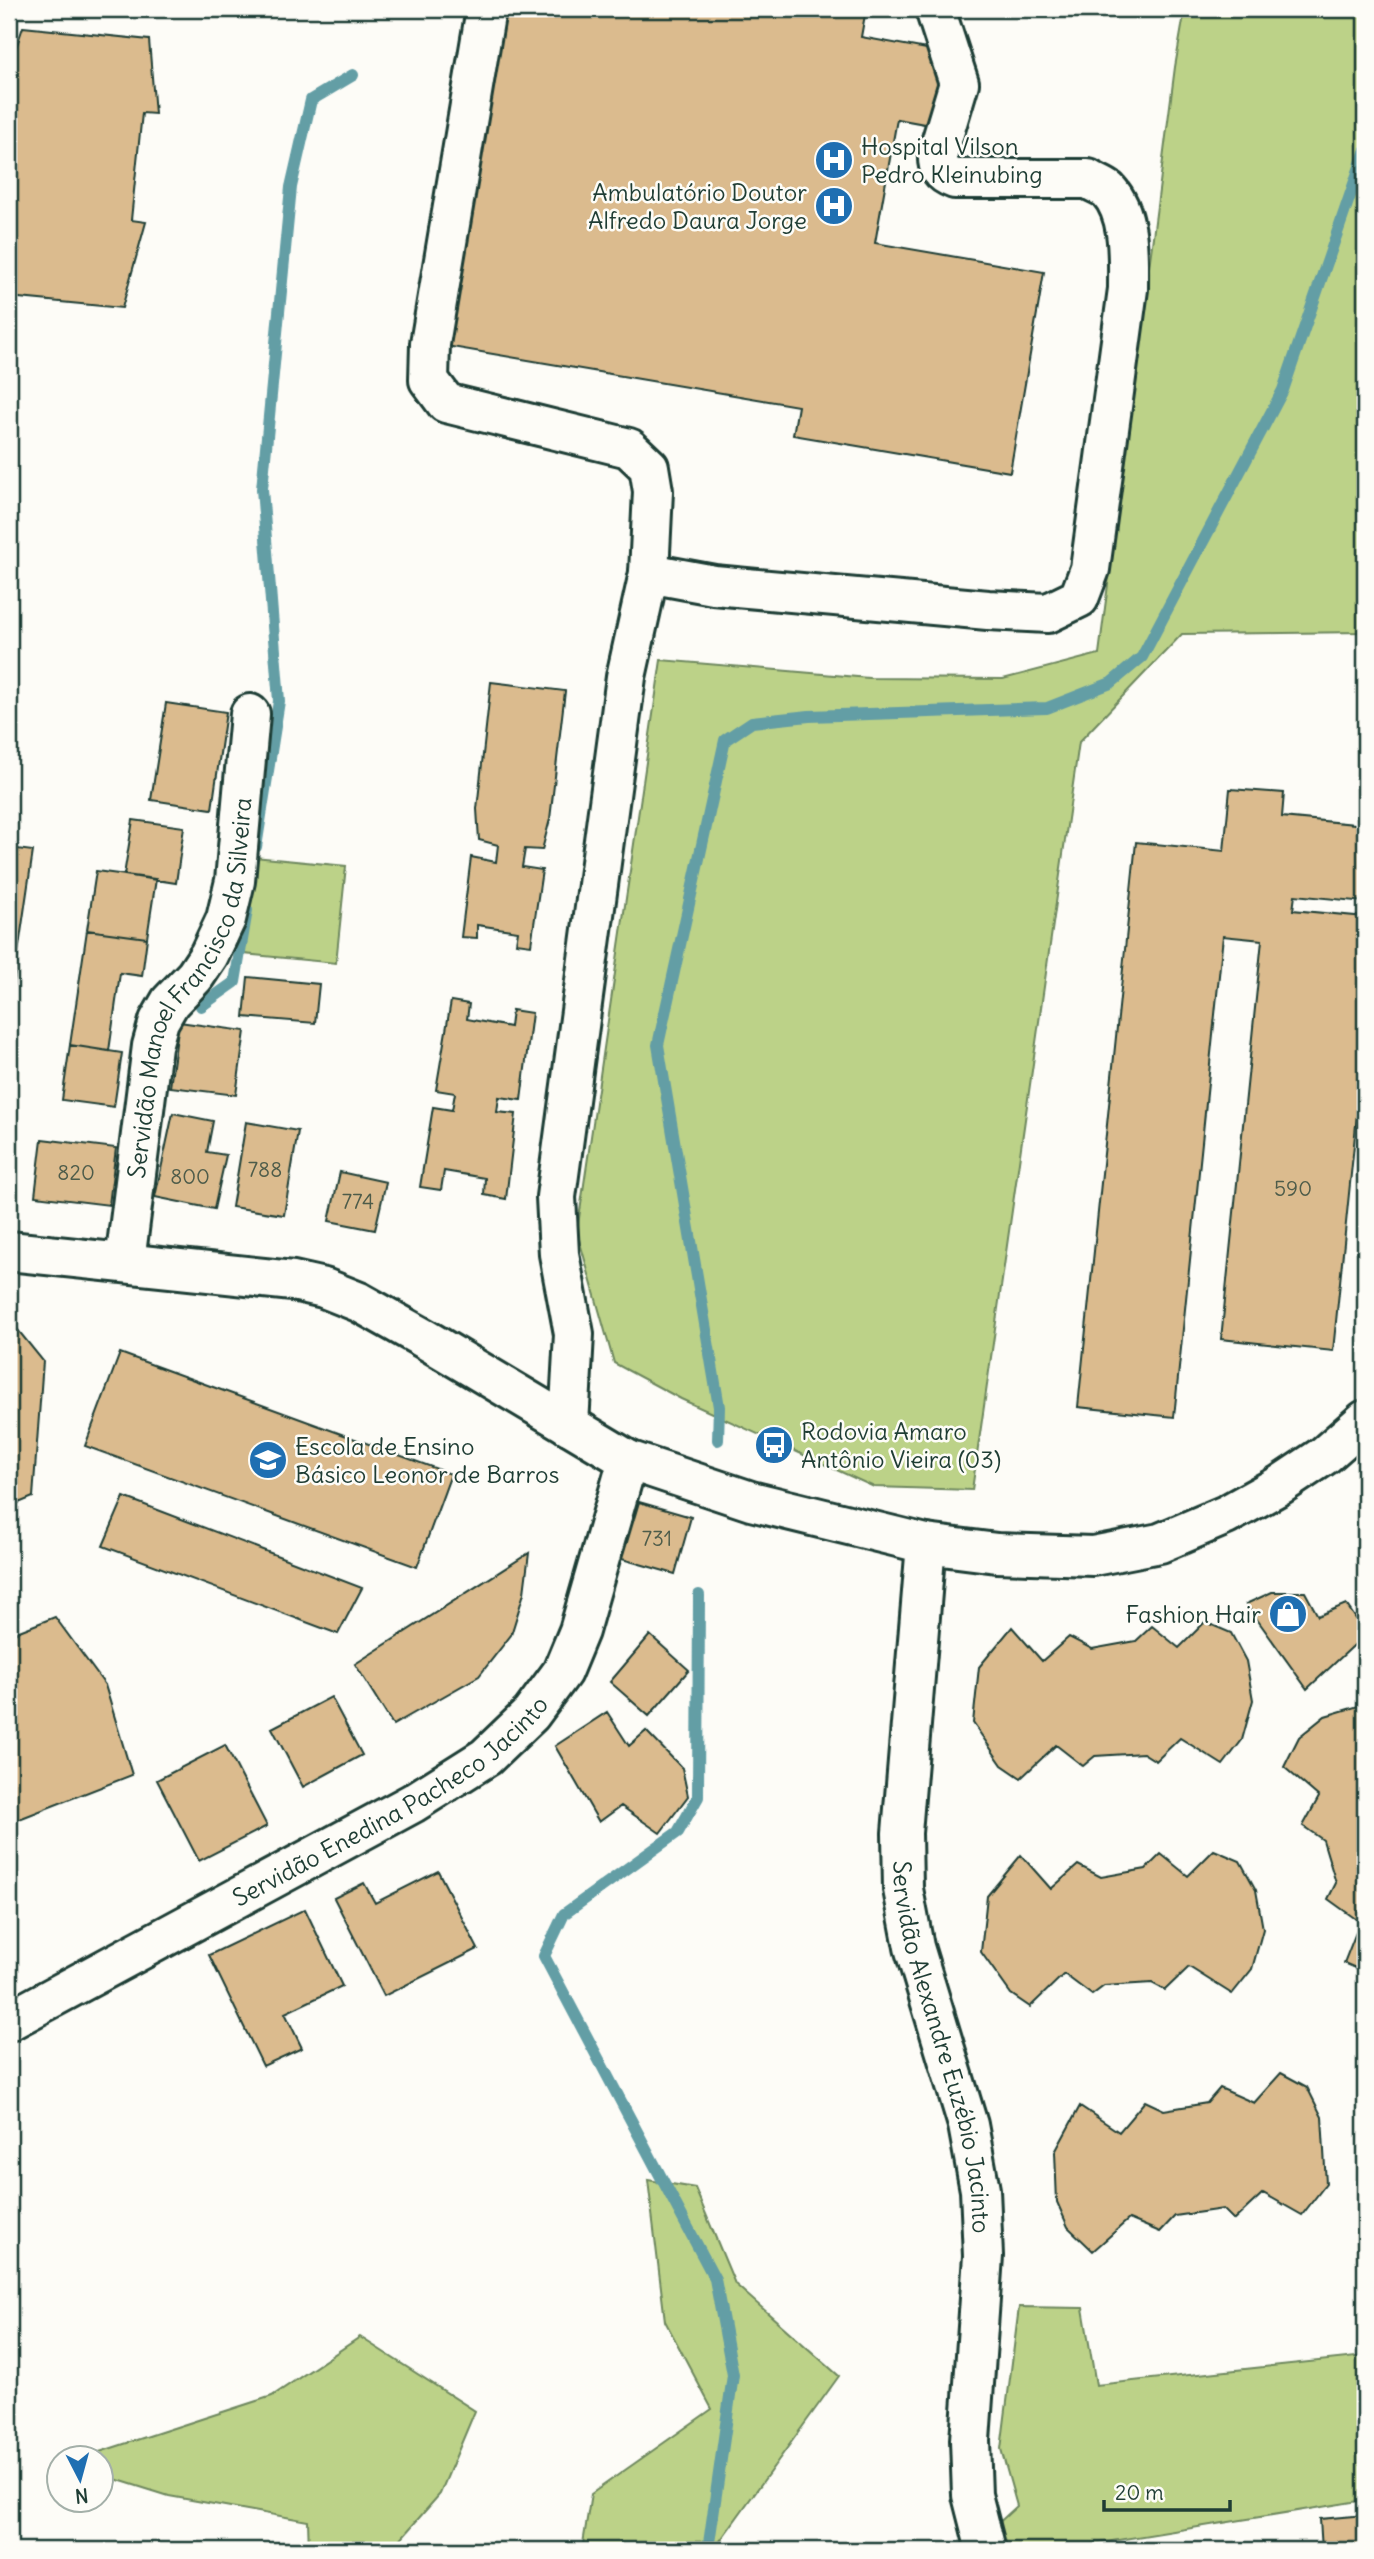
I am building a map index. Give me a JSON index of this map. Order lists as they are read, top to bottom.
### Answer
{
  "streets": {
    "street": ["Servidão Manoel Francisco da Silveira", "Servidão Enedina Pacheco Jacinto", "Servidão Alexandre Euzébio Jacinto"]
  },
  "places": {
    "hospital": ["Hospital Vilson Pedro Kleinubing", "Ambulatório Doutor Alfredo Daura Jorge"],
    "bus stop": ["Rodovia Amaro Antônio Vieira (03)"],
    "school or university": ["Escola de Ensino Básico Leonor de Barros"],
    "shop": ["Fashion Hair"]
  },
  "house_numbers": [
    "788",
    "820",
    "800",
    "590",
    "774",
    "731"
  ],
  "scale_bar": "20 m",
  "north": "bottom"
}
